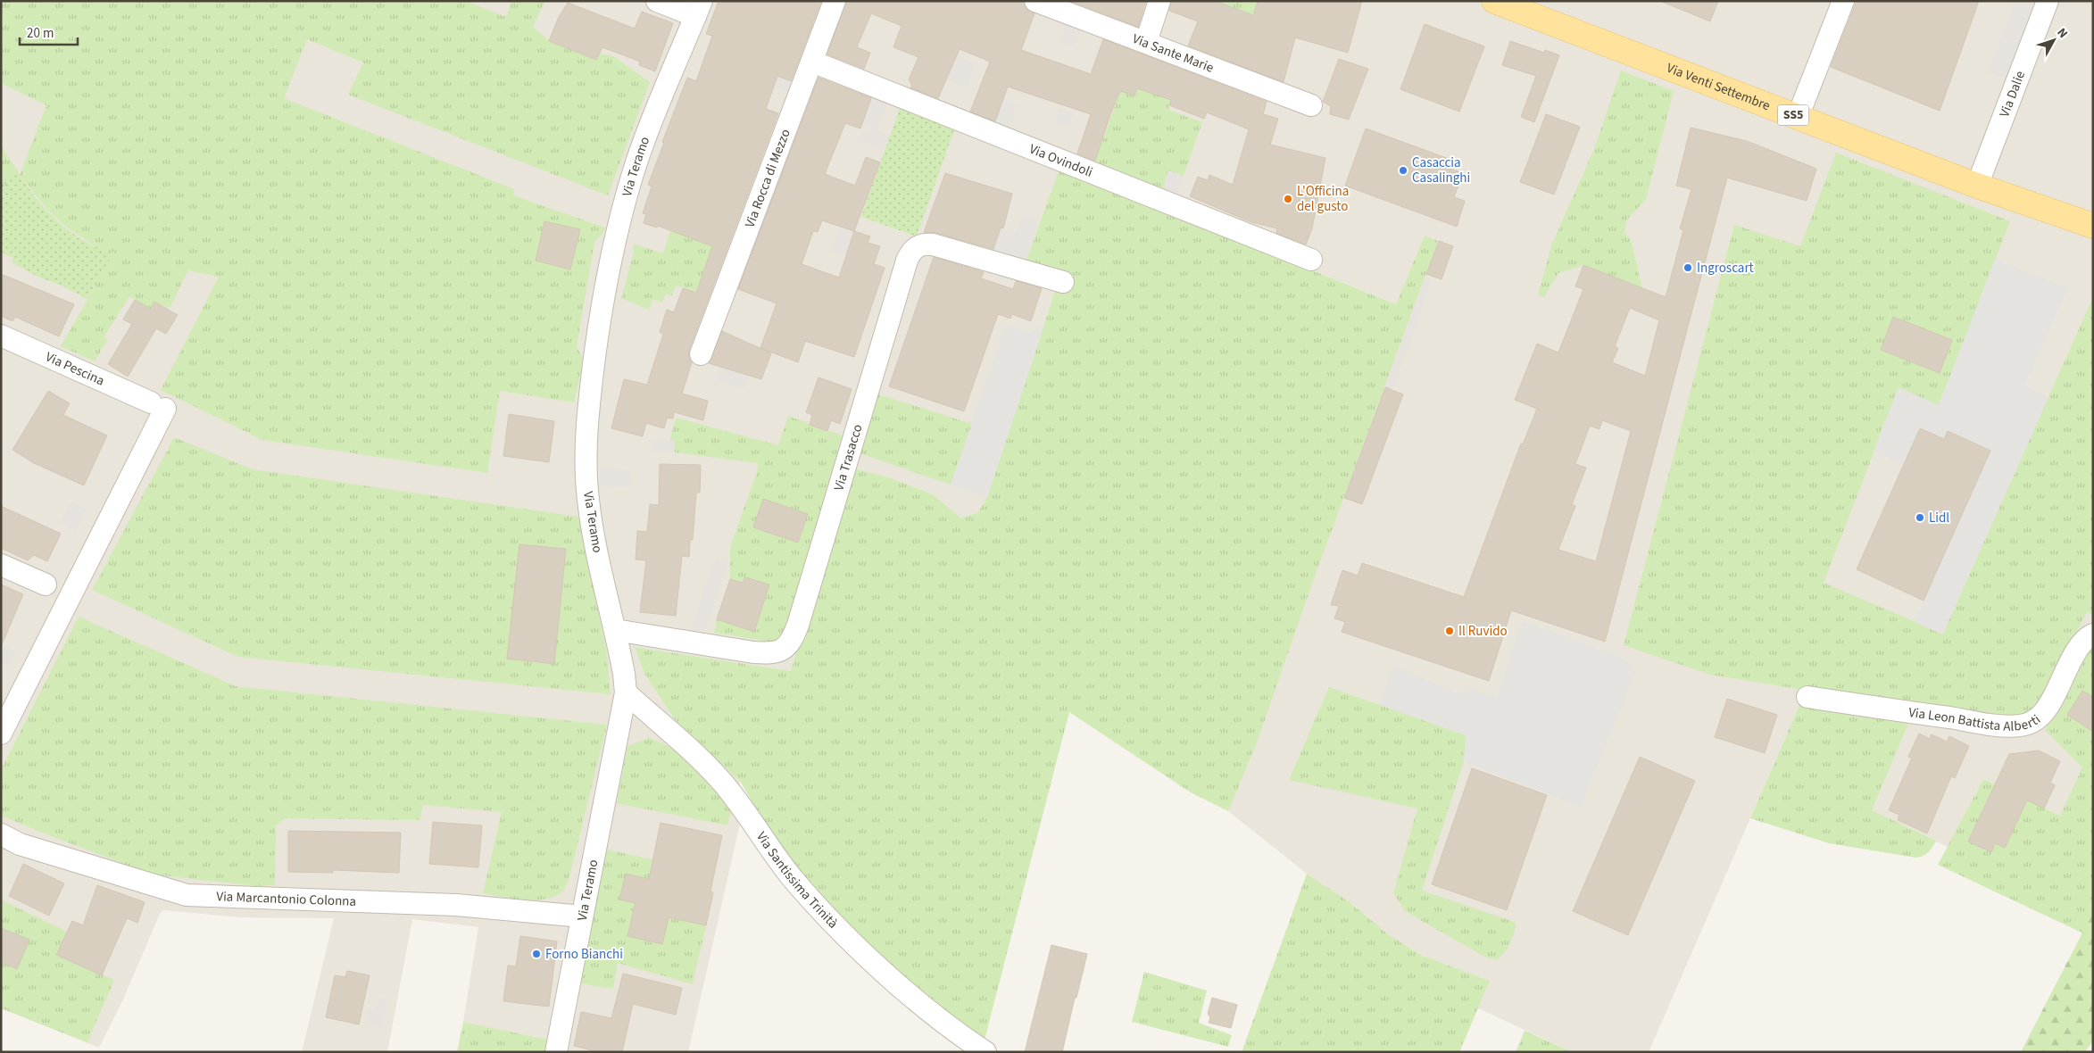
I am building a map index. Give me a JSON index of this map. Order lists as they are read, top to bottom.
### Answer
{
  "streets": {
    "main road": ["Via Venti Settembre", "SS5"],
    "street": [
      "Via Sante Marie",
      "Via Dalie",
      "Via Ovindoli",
      "Via Teramo",
      "Via Rocca di Mezzo",
      "Via Pescina",
      "Via Trasacco",
      "Via Leon Battista Alberti",
      "Via Santissima Trinità",
      "Via Marcantonio Colonna"
    ]
  },
  "crossings": [
    ["Via Venti Settembre", "Via Dalie"],
    ["Via Ovindoli", "Via Rocca di Mezzo"],
    ["Via Teramo", "Via Trasacco"],
    ["Via Teramo", "Via Santissima Trinità"],
    ["Via Teramo", "Via Marcantonio Colonna"]
  ],
  "places": [
    "Casaccia Casalinghi",
    "L'Officina del gusto",
    "Ingroscart",
    "Lidl",
    "Il Ruvido",
    "Forno Bianchi"
  ],
  "scale_bar": "20 m",
  "north": "top right"
}
